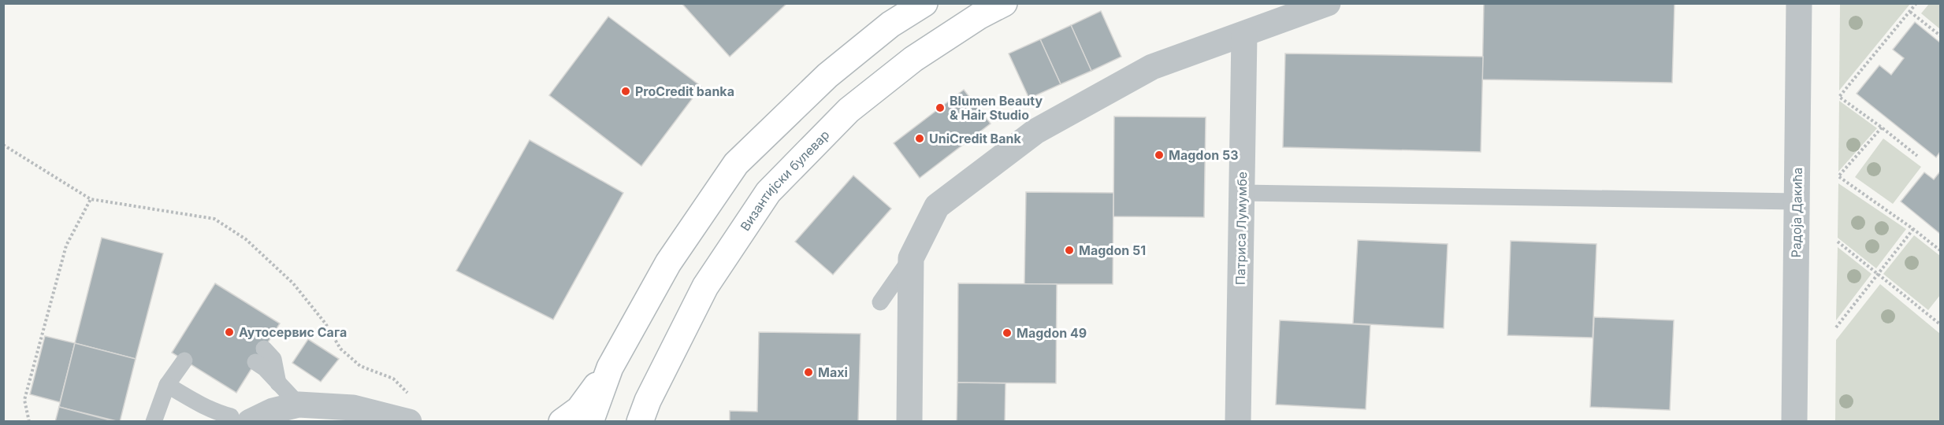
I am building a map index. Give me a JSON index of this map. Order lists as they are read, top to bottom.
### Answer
{
  "streets": {
    "street": ["Византијски булевар", "Радоја Дакића", "Патриса Лумумбе"]
  },
  "places": [
    "ProCredit banka",
    "Blumen Beauty & Hair Studio",
    "UniCredit Bank",
    "Magdon 53",
    "Magdon 51",
    "Аутосервис Сага",
    "Magdon 49",
    "Maxi"
  ]
}
